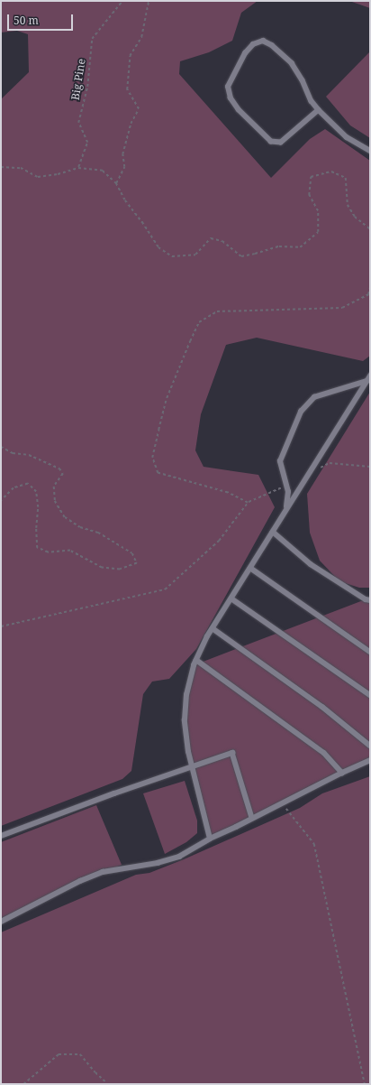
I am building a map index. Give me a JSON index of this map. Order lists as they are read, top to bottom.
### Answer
{
  "streets": {
    "path": ["Big Pine"]
  },
  "scale_bar": "50 m"
}
